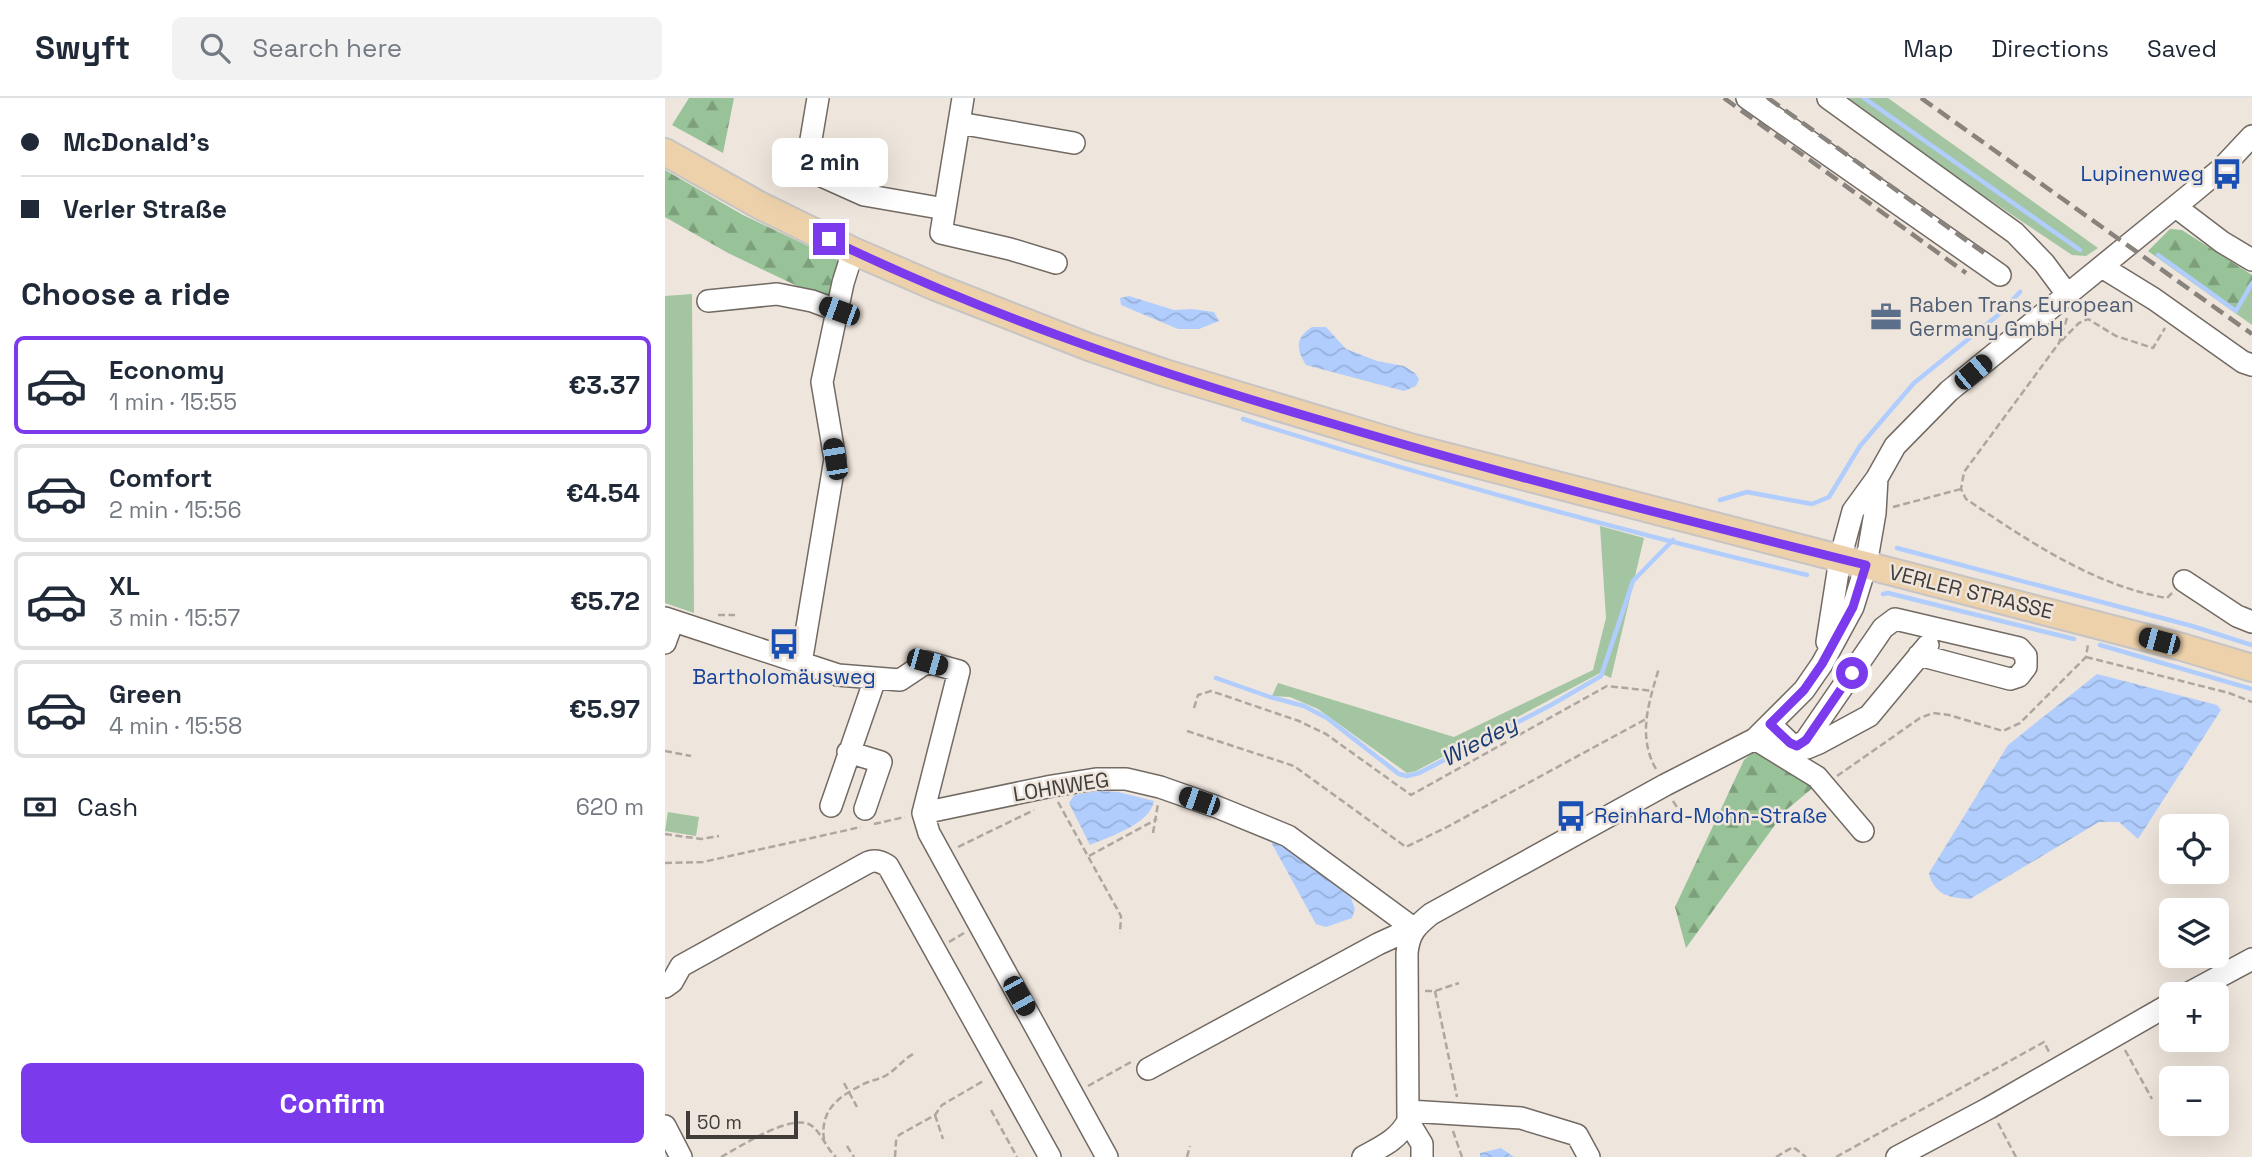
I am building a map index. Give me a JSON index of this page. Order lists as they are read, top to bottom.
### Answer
{
  "streets": {
    "main road": ["VERLER STRASSE"],
    "street": ["LOHNWEG"]
  },
  "water": ["Wiedey"],
  "places": {
    "bus stop": ["Lupinenweg", "Bartholomäusweg", "Reinhard-Mohn-Straße"],
    "office": ["Raben Trans European Germany GmbH"]
  },
  "scale_bar": "50 m",
  "page": {
    "header": "Swyft",
    "search": "Search here",
    "nav": ["Map", "Directions", "Saved"],
    "banner": ["McDonald's", "Verler Straße"],
    "bubble": "2 min",
    "heading": "Choose a ride",
    "list": [
      {
        "name": "Economy",
        "note": "1 min · 15:55",
        "value": "€3.37"
      },
      {
        "name": "Comfort",
        "note": "2 min · 15:56",
        "value": "€4.54"
      },
      {
        "name": "XL",
        "note": "3 min · 15:57",
        "value": "€5.72"
      },
      {
        "name": "Green",
        "note": "4 min · 15:58",
        "value": "€5.97"
      }
    ],
    "pay": ["Cash", "620 m"],
    "map_buttons": ["+", "−"],
    "buttons": "Confirm",
    "scale": "50 m"
  }
}
